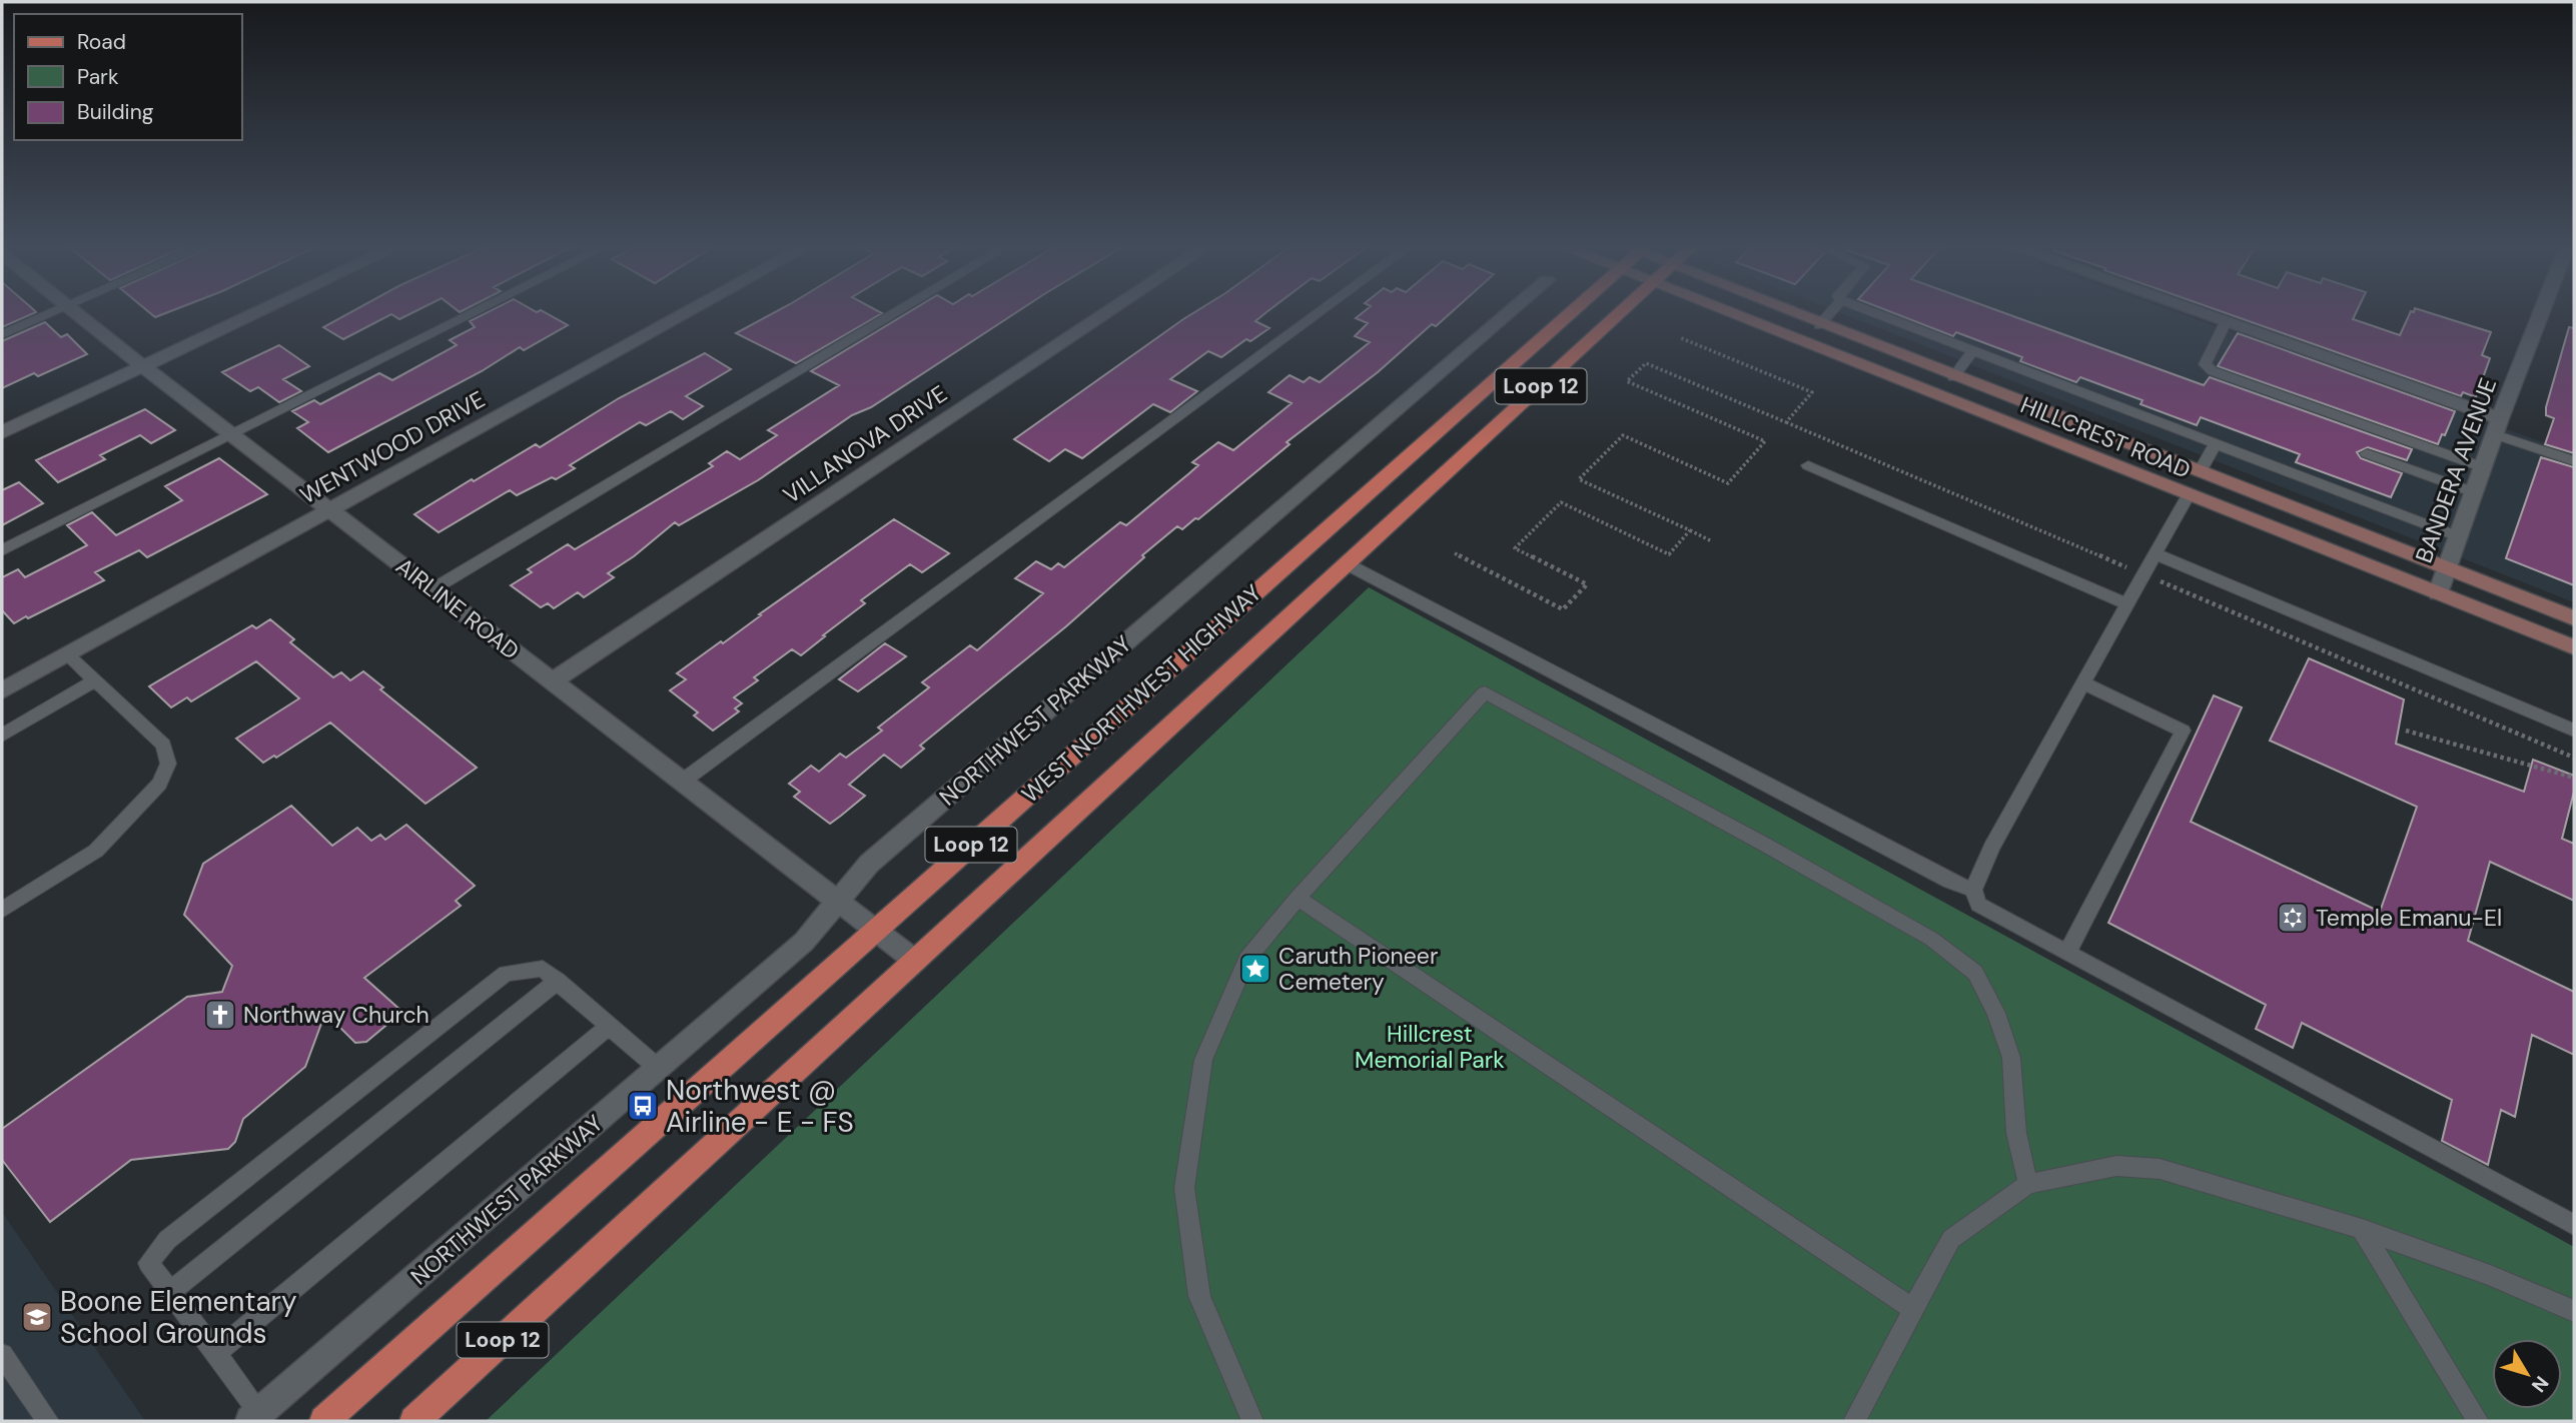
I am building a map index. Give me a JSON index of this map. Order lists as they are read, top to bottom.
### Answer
{
  "streets": {
    "main road": ["Loop 12", "HILLCREST ROAD", "WEST NORTHWEST HIGHWAY"],
    "street": [
      "VILLANOVA DRIVE",
      "WENTWOOD DRIVE",
      "BANDERA AVENUE",
      "AIRLINE ROAD",
      "NORTHWEST PARKWAY"
    ]
  },
  "crossings": [
    ["HILLCREST ROAD", "BANDERA AVENUE"],
    ["VILLANOVA DRIVE", "AIRLINE ROAD"],
    ["WENTWOOD DRIVE", "AIRLINE ROAD"],
    ["AIRLINE ROAD", "WEST NORTHWEST HIGHWAY"],
    ["AIRLINE ROAD", "NORTHWEST PARKWAY"]
  ],
  "parks": ["Hillcrest Memorial Park"],
  "places": {
    "synagogue": ["Temple Emanu-El"],
    "place": ["Caruth Pioneer Cemetery"],
    "church": ["Northway Church"],
    "bus stop": ["Northwest @ Airline - E - FS"],
    "school or university": ["Boone Elementary School Grounds"]
  },
  "legend": ["Road", "Park", "Building"],
  "north": "bottom right"
}
